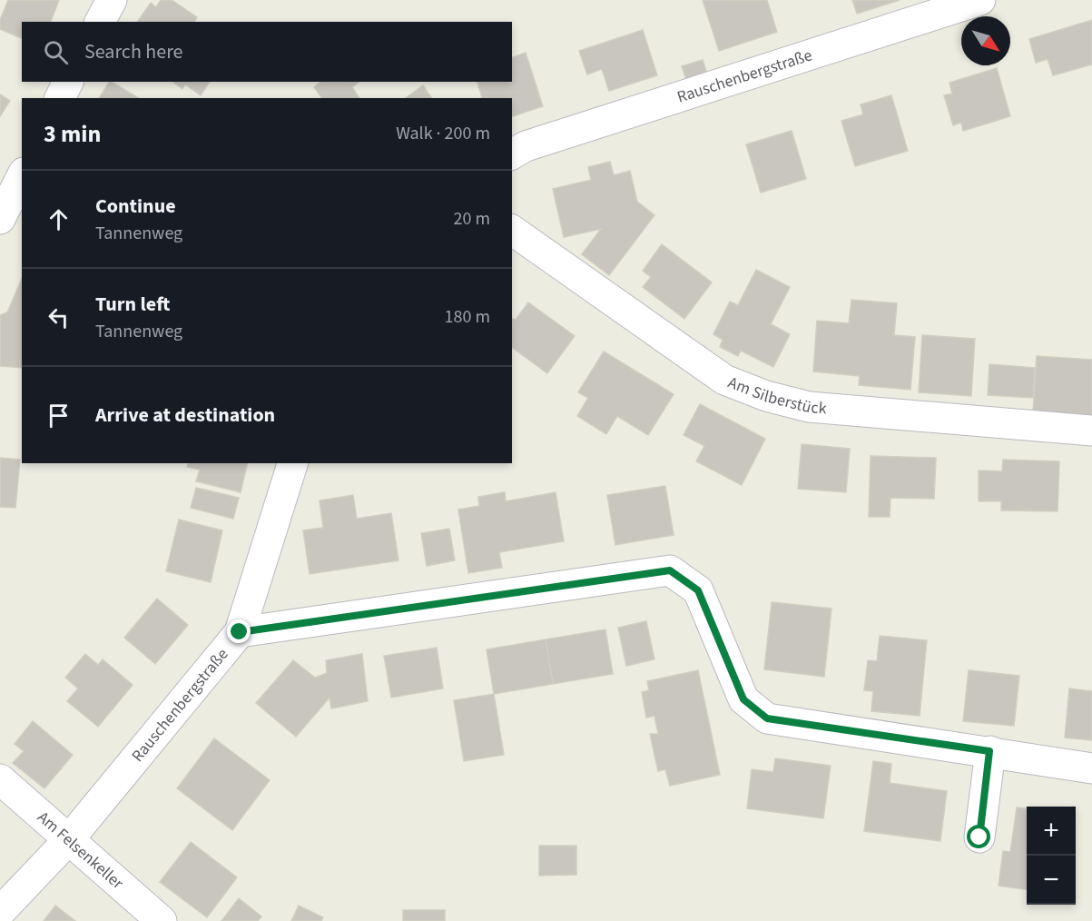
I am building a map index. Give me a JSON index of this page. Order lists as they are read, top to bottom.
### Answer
{
  "streets": {
    "street": ["Rauschenbergstraße", "Am Silberstück", "Am Felsenkeller"]
  },
  "crossings": [
    ["Rauschenbergstraße", "Am Felsenkeller"]
  ],
  "north": "bottom right",
  "page": {
    "search": "Search here",
    "heading": ["3 min", "Walk · 200 m"],
    "list": [
      ["Continue", "Tannenweg", "20 m"],
      ["Turn left", "Tannenweg", "180 m"],
      "Arrive at destination"
    ],
    "map_buttons": ["+", "−"]
  }
}
